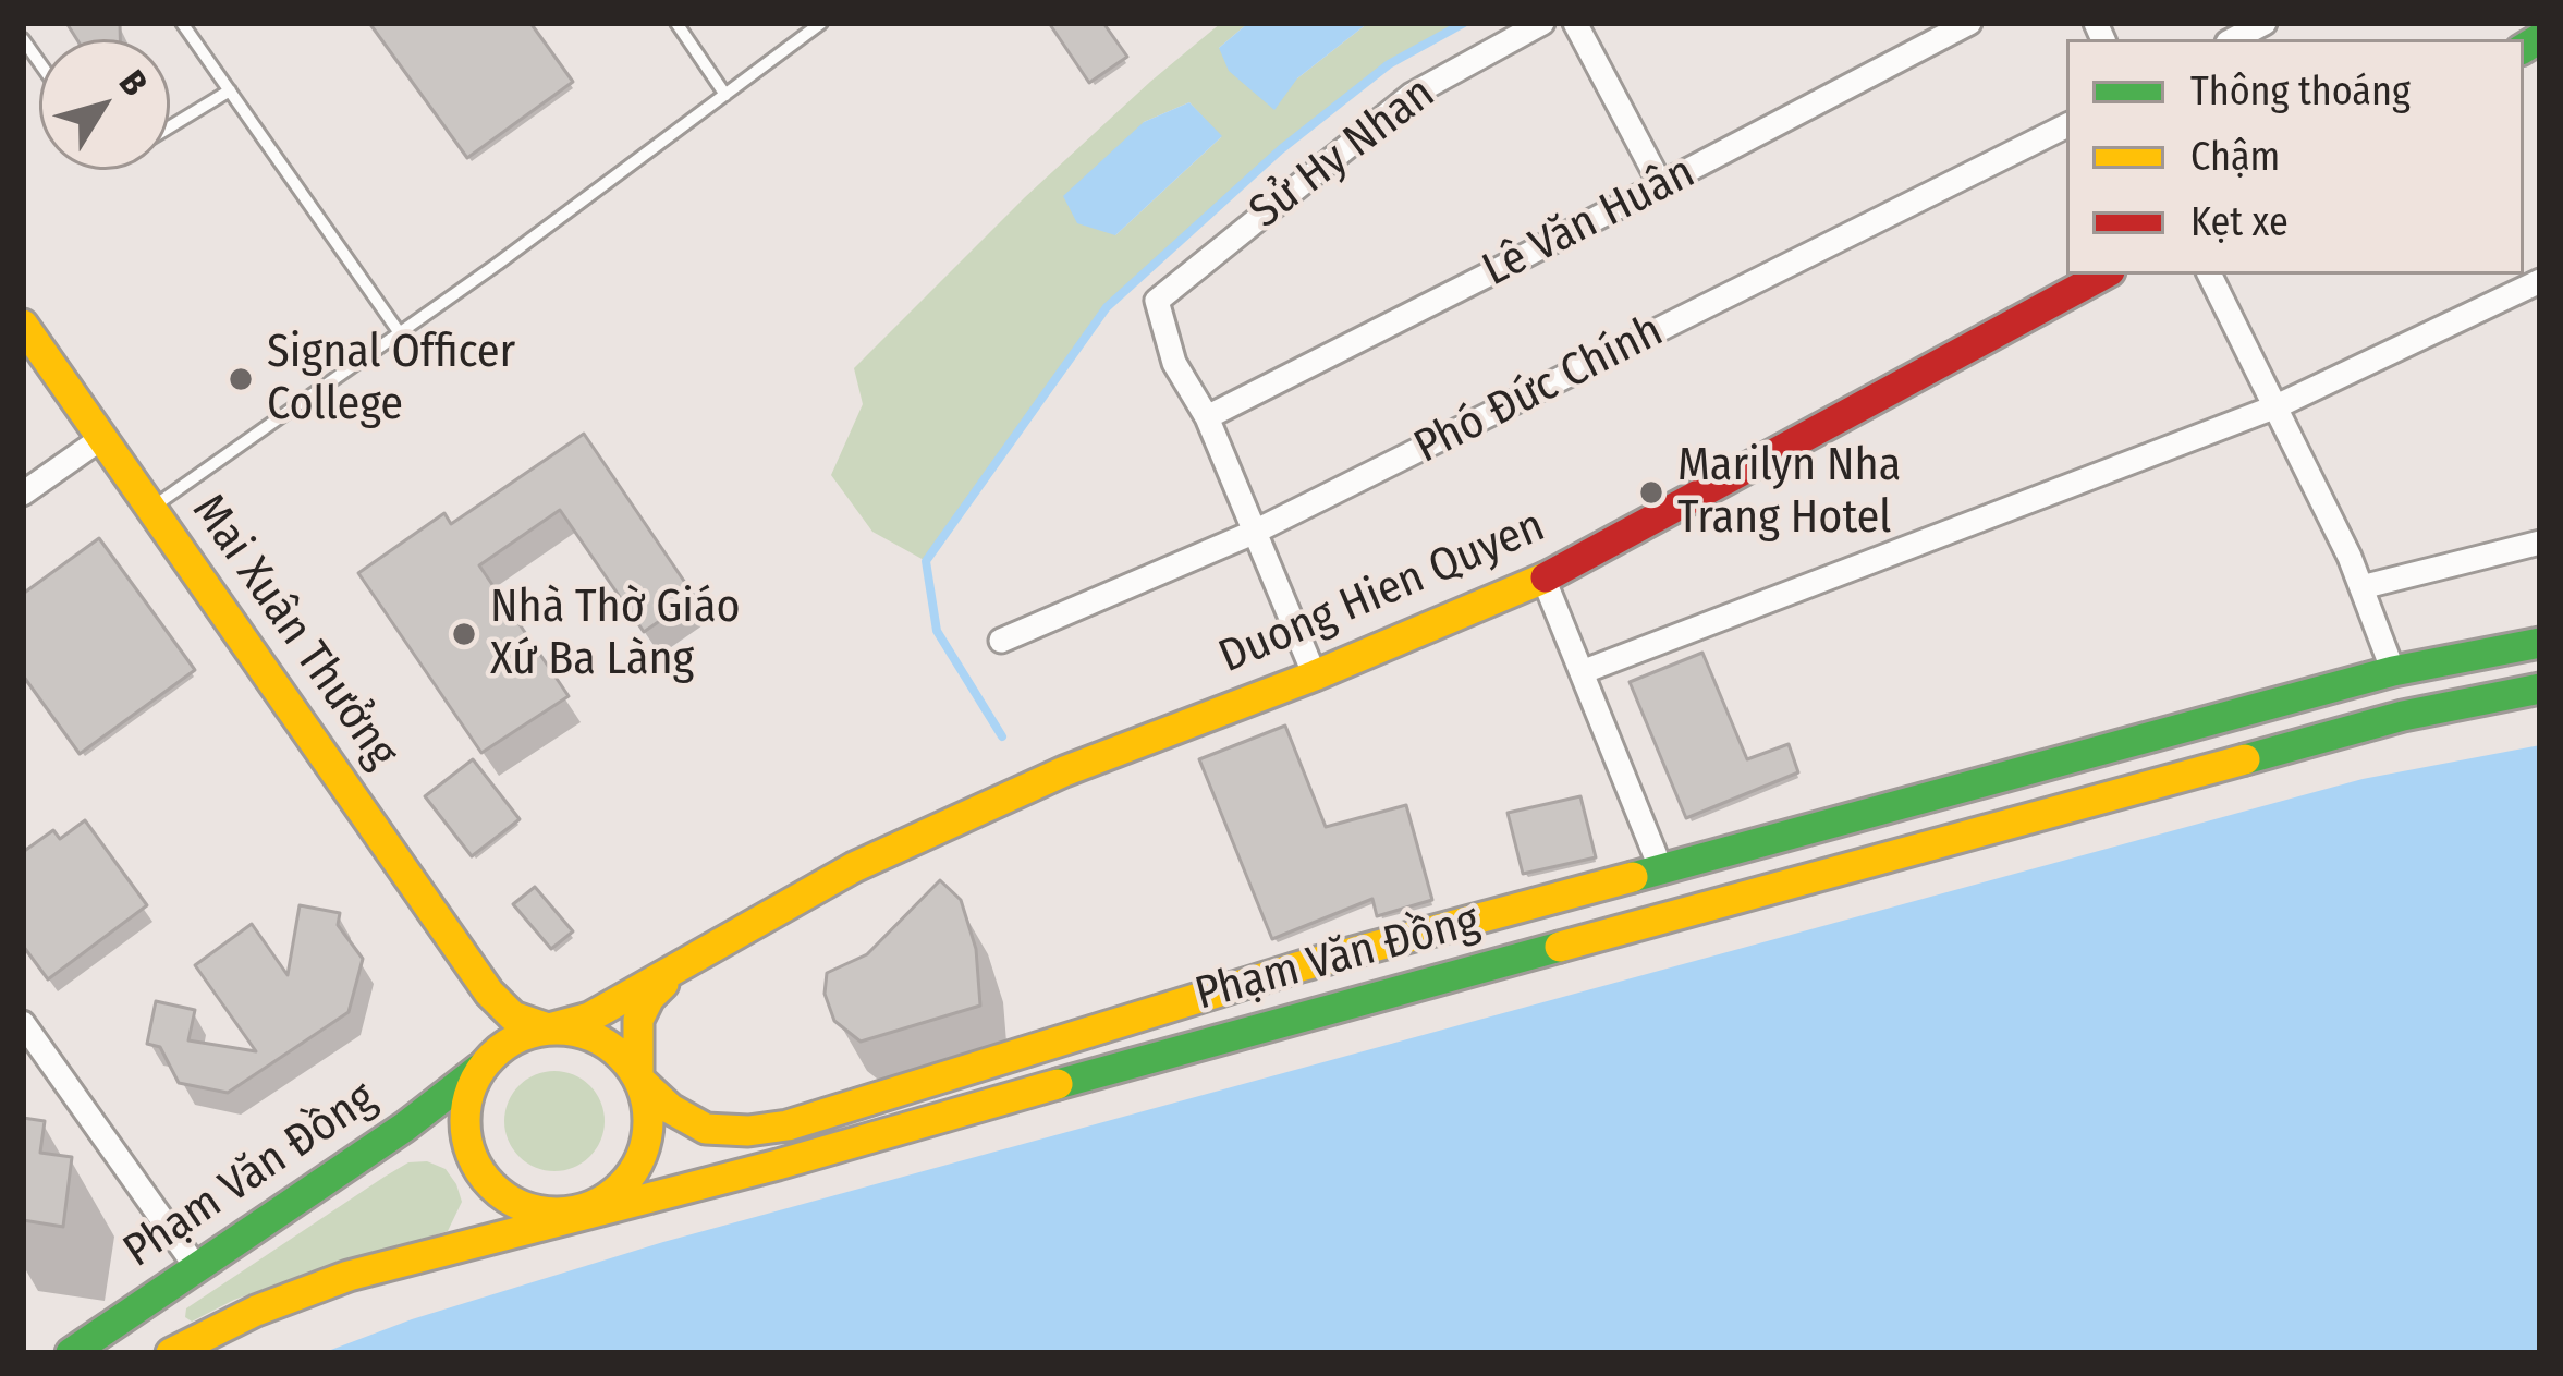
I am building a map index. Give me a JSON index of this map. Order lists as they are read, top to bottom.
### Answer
{
  "streets": {
    "main road": ["Duong Hien Quyen", "Mai Xuân Thưởng", "Phạm Văn Đồng"],
    "street": ["Sử Hy Nhan", "Lê Văn Huân", "Phó Đức Chính"]
  },
  "crossings": [
    ["Sử Hy Nhan", "Lê Văn Huân"],
    ["Duong Hien Quyen", "Mai Xuân Thưởng"],
    ["Duong Hien Quyen", "Phạm Văn Đồng"],
    ["Mai Xuân Thưởng", "Phạm Văn Đồng"]
  ],
  "places": ["Signal Officer College", "Marilyn Nha Trang Hotel", "Nhà Thờ Giáo Xứ Ba Làng"],
  "legend": ["Thông thoáng", "Chậm", "Kẹt xe"],
  "north": "top right"
}
